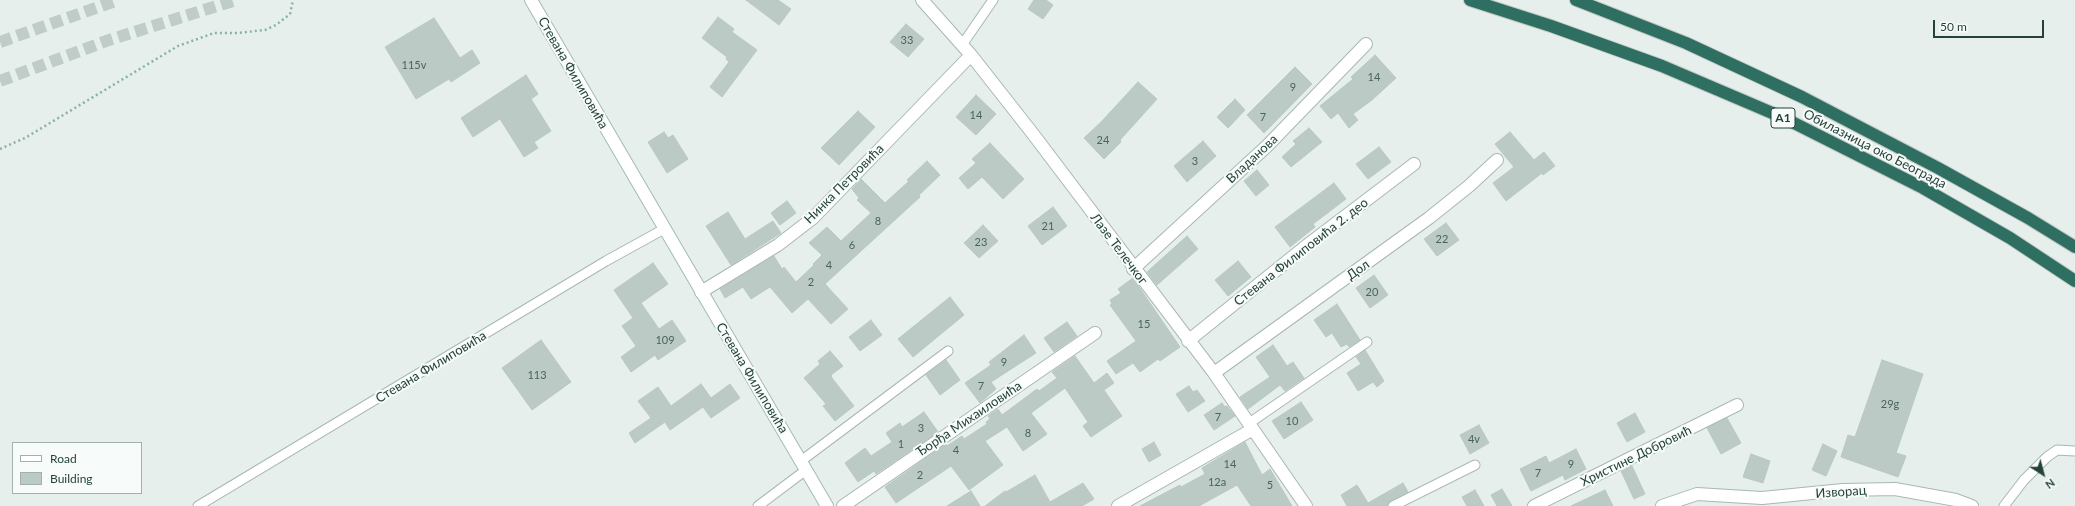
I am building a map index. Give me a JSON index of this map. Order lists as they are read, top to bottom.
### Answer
{
  "streets": {
    "highway": ["A1", "Обилазница око Београда"],
    "street": [
      "Стевана Филиповића",
      "Владанова",
      "Нинка Петровића",
      "Лазе Телечког",
      "Стевана Филиповића 2. део",
      "Дол",
      "Ђорђа Михаиловића",
      "Христине Добровић",
      "Изворац"
    ]
  },
  "crossings": [
    ["Стевана Филиповића", "Нинка Петровића"],
    ["Владанова", "Лазе Телечког"],
    ["Нинка Петровића", "Лазе Телечког"],
    ["Лазе Телечког", "Стевана Филиповића 2. део"],
    ["Лазе Телечког", "Дол"]
  ],
  "house_numbers": [
    "33",
    "115v",
    "14",
    "9",
    "14",
    "7",
    "24",
    "3",
    "8",
    "21",
    "22",
    "23",
    "6",
    "4",
    "2",
    "20",
    "15",
    "109",
    "9",
    "113",
    "7",
    "29g",
    "7",
    "10",
    "3",
    "8",
    "4v",
    "1",
    "4",
    "14",
    "9",
    "7",
    "2",
    "12a",
    "5"
  ],
  "legend": ["Road", "Building"],
  "scale_bar": "50 m",
  "north": "bottom right"
}
